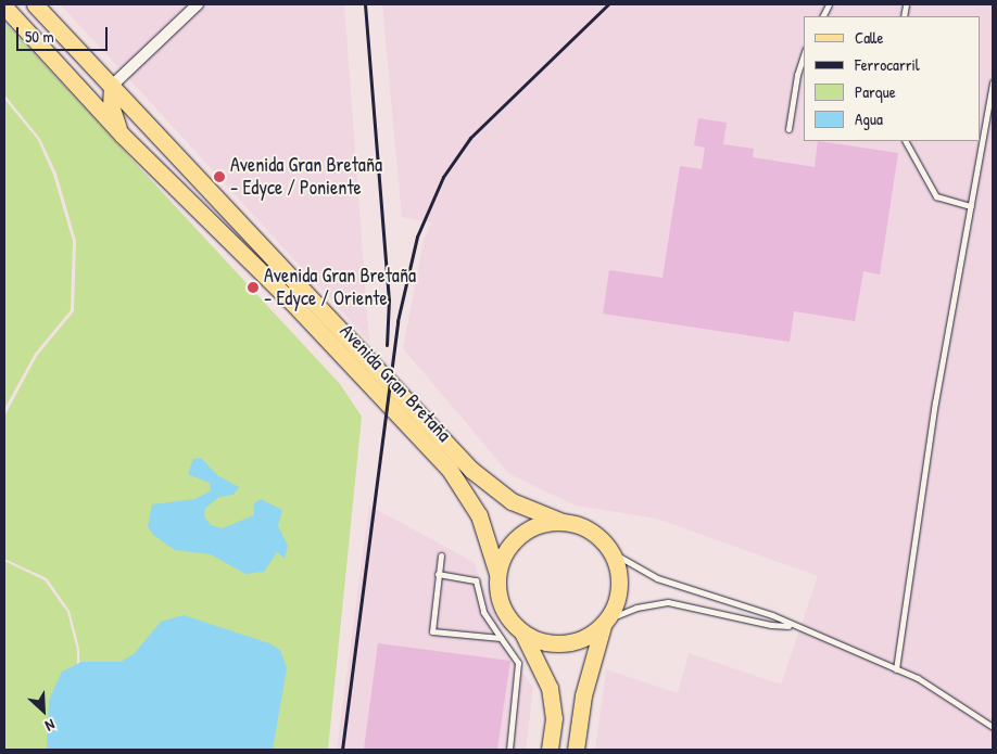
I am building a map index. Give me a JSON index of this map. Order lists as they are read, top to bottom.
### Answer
{
  "streets": {
    "main road": ["Avenida Gran Bretaña"]
  },
  "places": ["Avenida Gran Bretaña - Edyce / Poniente", "Avenida Gran Bretaña - Edyce / Oriente"],
  "legend": [
    "Calle",
    "Ferrocarril",
    "Parque",
    "Agua"
  ],
  "scale_bar": "50 m",
  "north": "bottom right"
}
